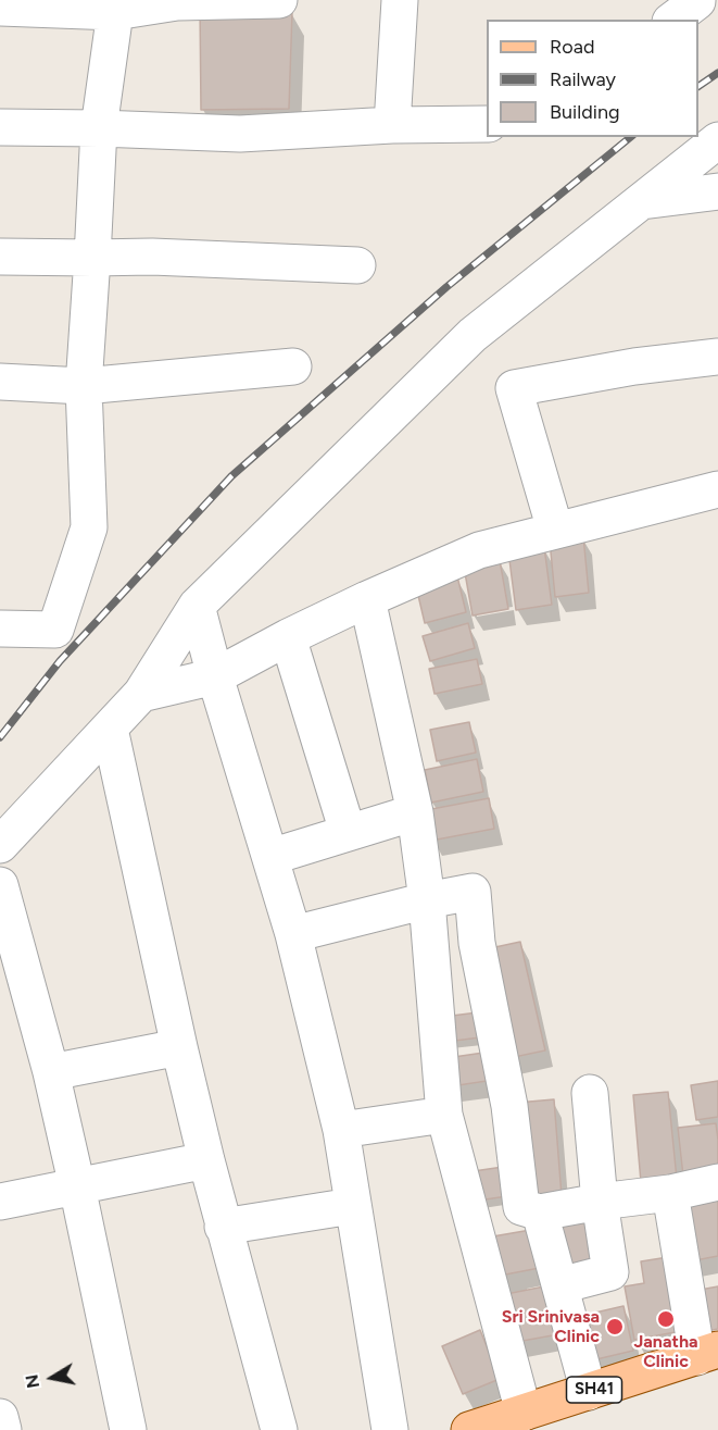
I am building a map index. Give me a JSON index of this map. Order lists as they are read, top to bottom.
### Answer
{
  "streets": {
    "main road": ["SH41"]
  },
  "places": ["Janatha Clinic", "Sri Srinivasa Clinic"],
  "legend": ["Road", "Railway", "Building"],
  "north": "left"
}
